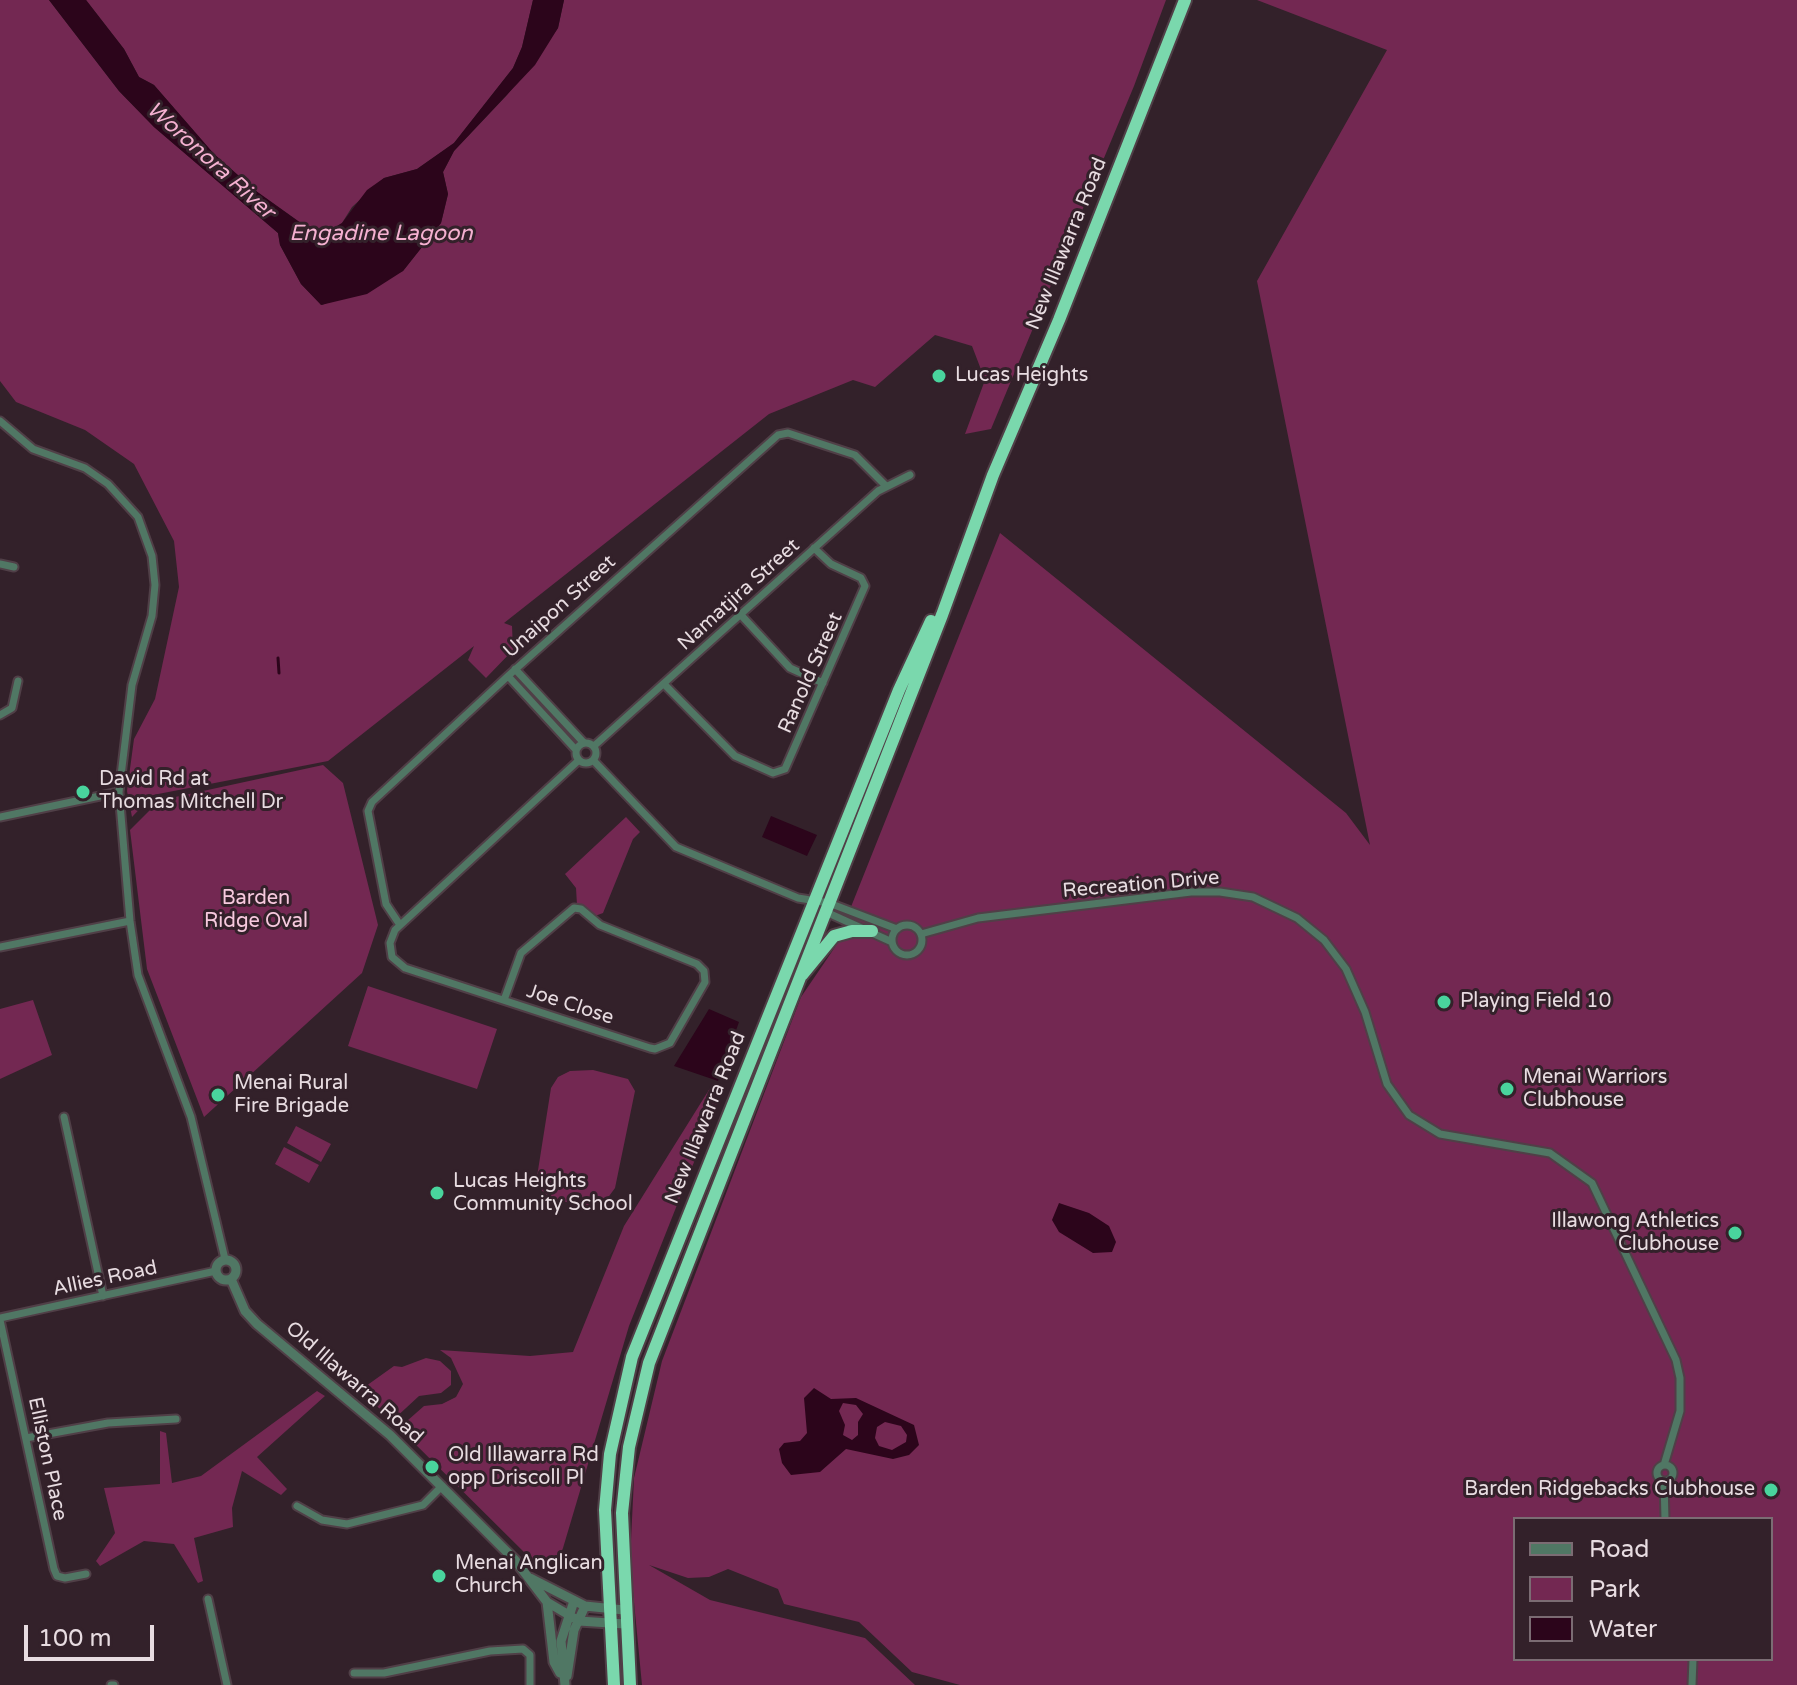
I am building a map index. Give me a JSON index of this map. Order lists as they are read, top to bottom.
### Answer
{
  "streets": {
    "highway": ["New Illawarra Road"],
    "street": [
      "Namatjira Street",
      "Unaipon Street",
      "Ranold Street",
      "Recreation Drive",
      "Joe Close",
      "Allies Road",
      "Old Illawarra Road",
      "Elliston Place"
    ]
  },
  "crossings": [
    ["New Illawarra Road", "Old Illawarra Road"],
    ["Namatjira Street", "Unaipon Street"],
    ["Namatjira Street", "Ranold Street"],
    ["Unaipon Street", "Joe Close"],
    ["Allies Road", "Old Illawarra Road"],
    ["Allies Road", "Elliston Place"]
  ],
  "water": ["Woronora River", "Engadine Lagoon"],
  "parks": ["Barden Ridge Oval"],
  "places": [
    "Lucas Heights",
    "David Rd at Thomas Mitchell Dr",
    "Playing Field 10",
    "Menai Warriors Clubhouse",
    "Menai Rural Fire Brigade",
    "Lucas Heights Community School",
    "Illawong Athletics Clubhouse",
    "Old Illawarra Rd opp Driscoll Pl",
    "Barden Ridgebacks Clubhouse",
    "Menai Anglican Church"
  ],
  "legend": ["Road", "Park", "Water"],
  "scale_bar": "100 m"
}
